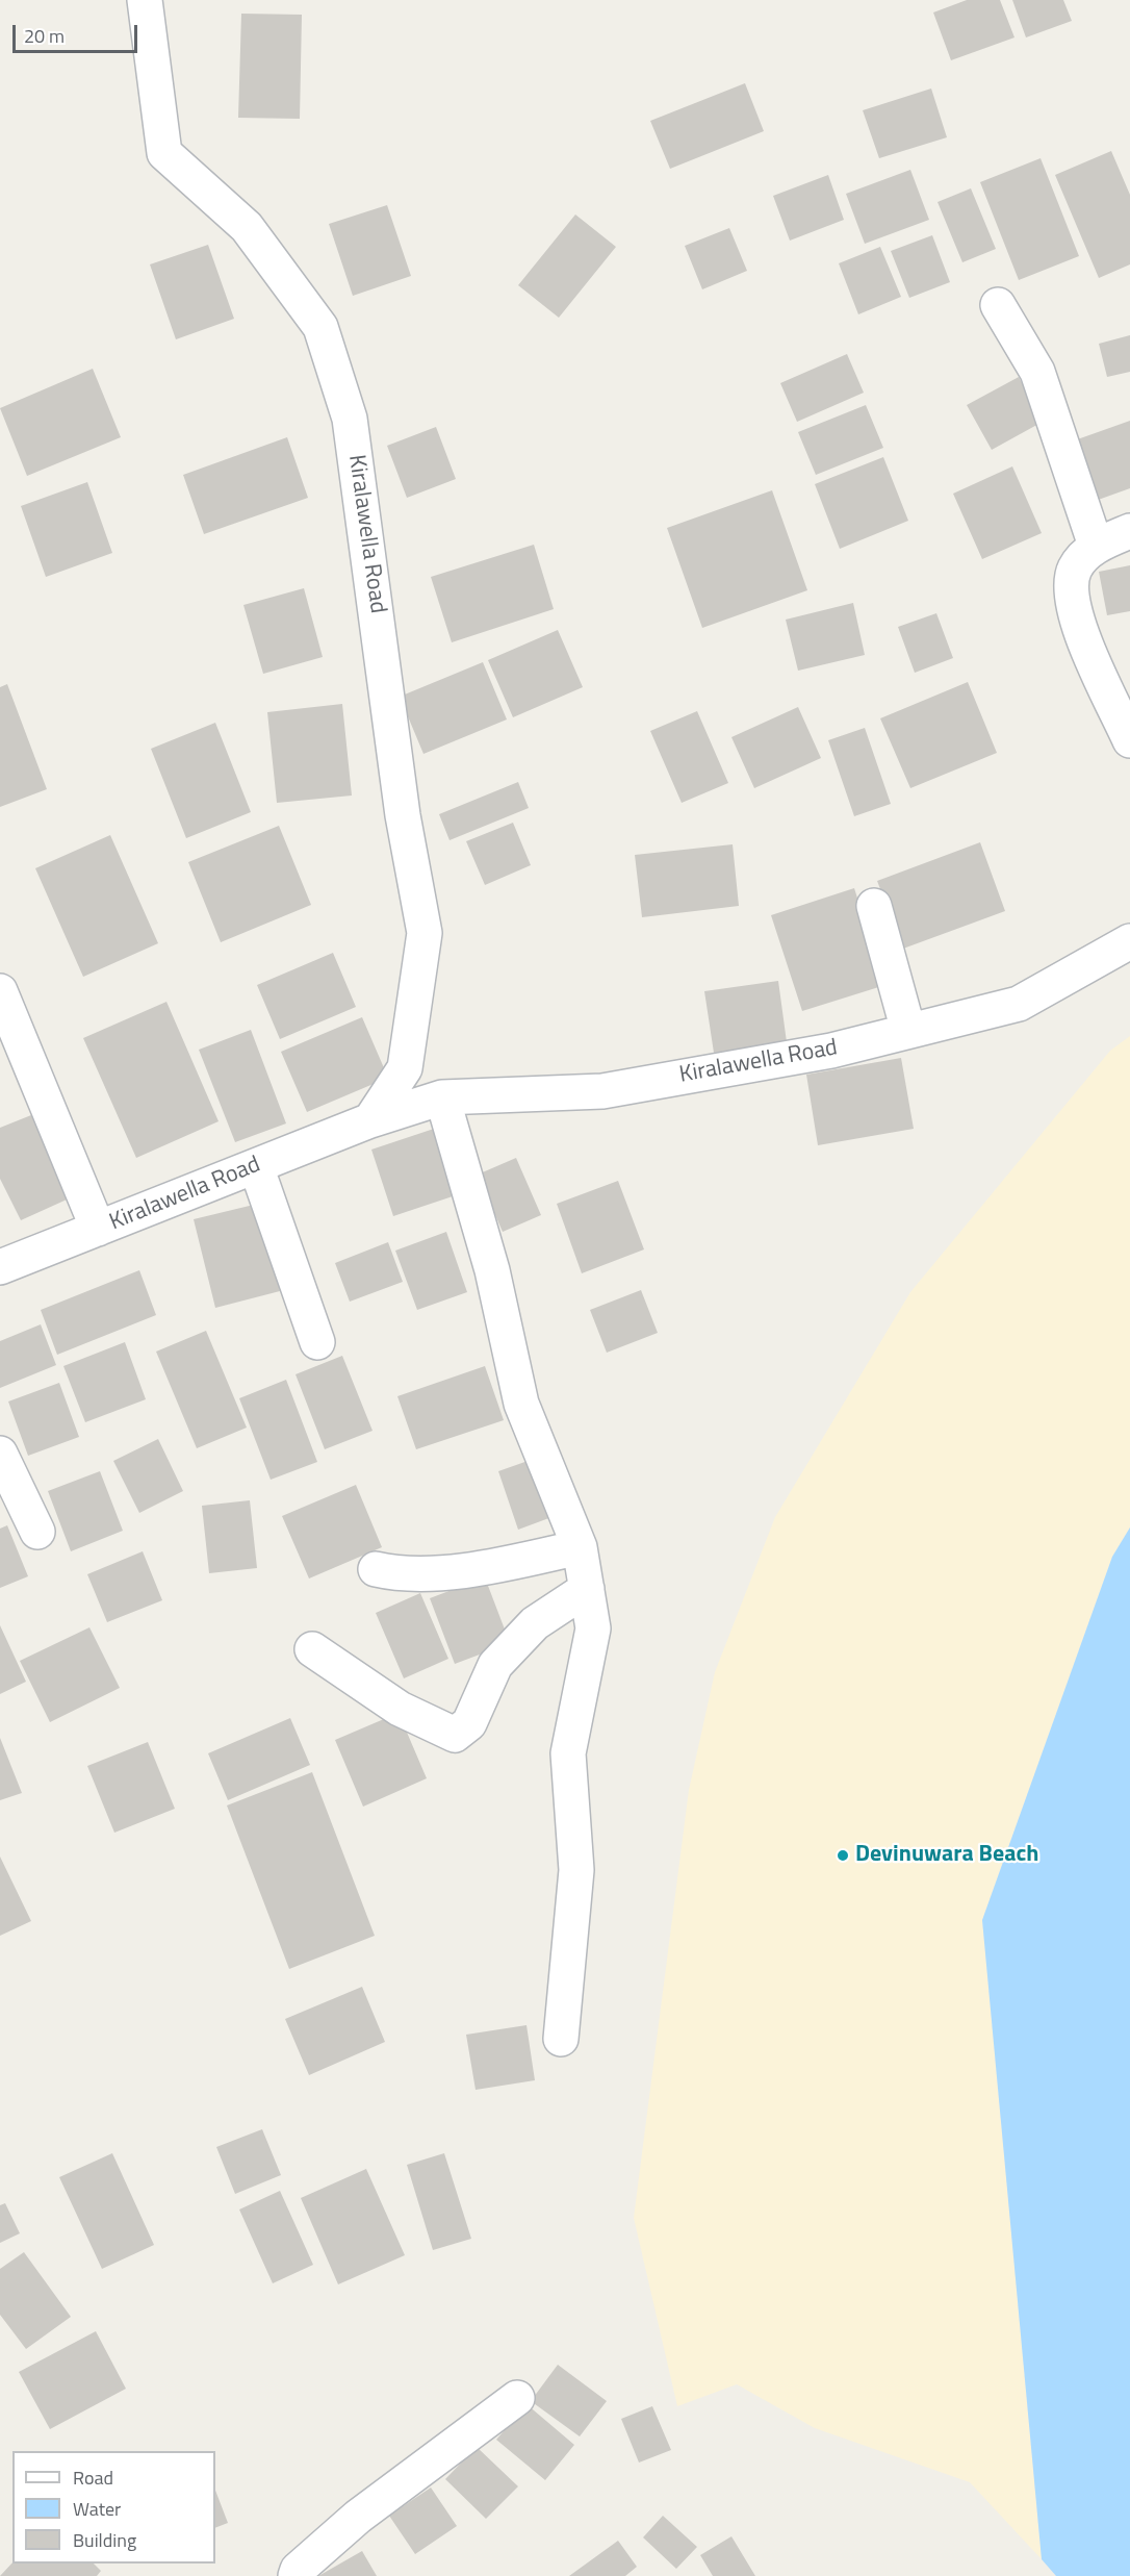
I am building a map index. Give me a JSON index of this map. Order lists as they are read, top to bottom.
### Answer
{
  "streets": {
    "street": ["Kiralawella Road"]
  },
  "places": ["Devinuwara Beach"],
  "legend": ["Road", "Water", "Building"],
  "scale_bar": "20 m"
}
